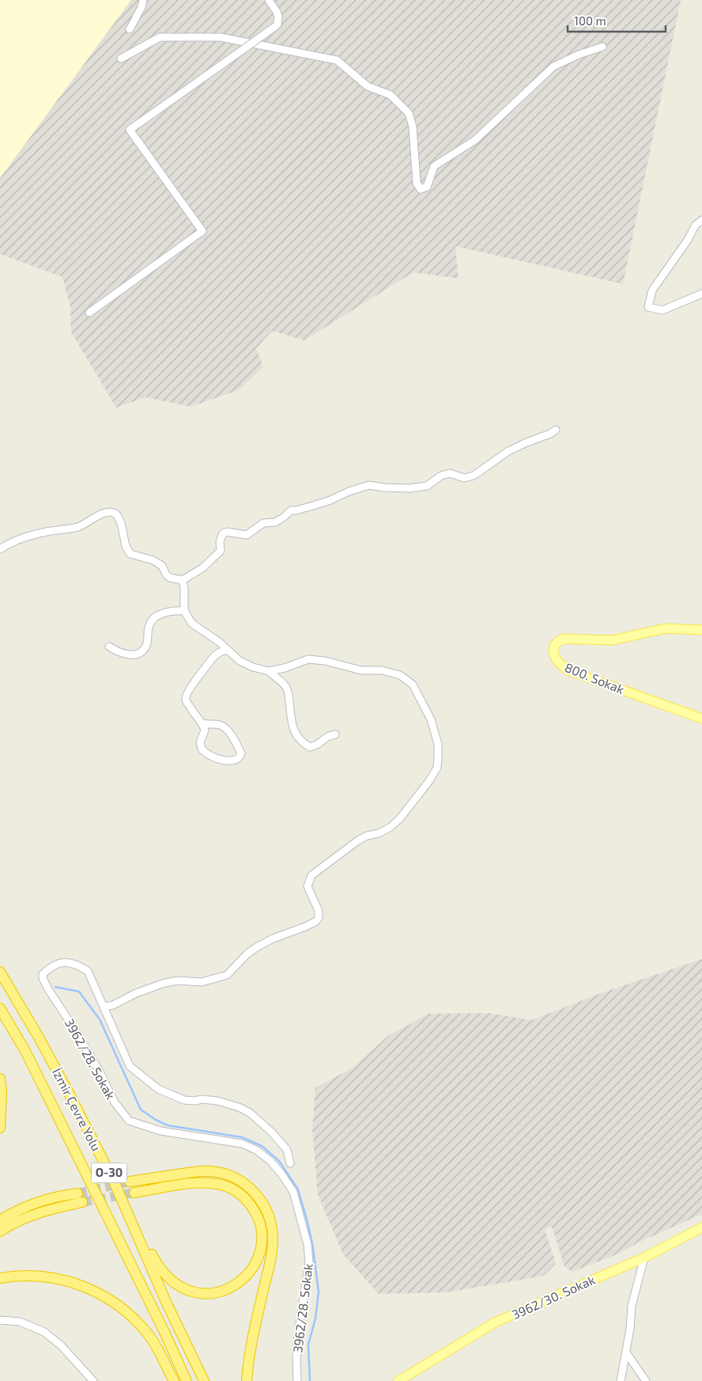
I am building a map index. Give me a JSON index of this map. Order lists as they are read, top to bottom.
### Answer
{
  "streets": {
    "highway": ["İzmir Çevre Yolu", "O-30"],
    "main road": ["800. Sokak", "3962/30. Sokak"],
    "street": ["3962/28. Sokak"]
  },
  "scale_bar": "100 m"
}
